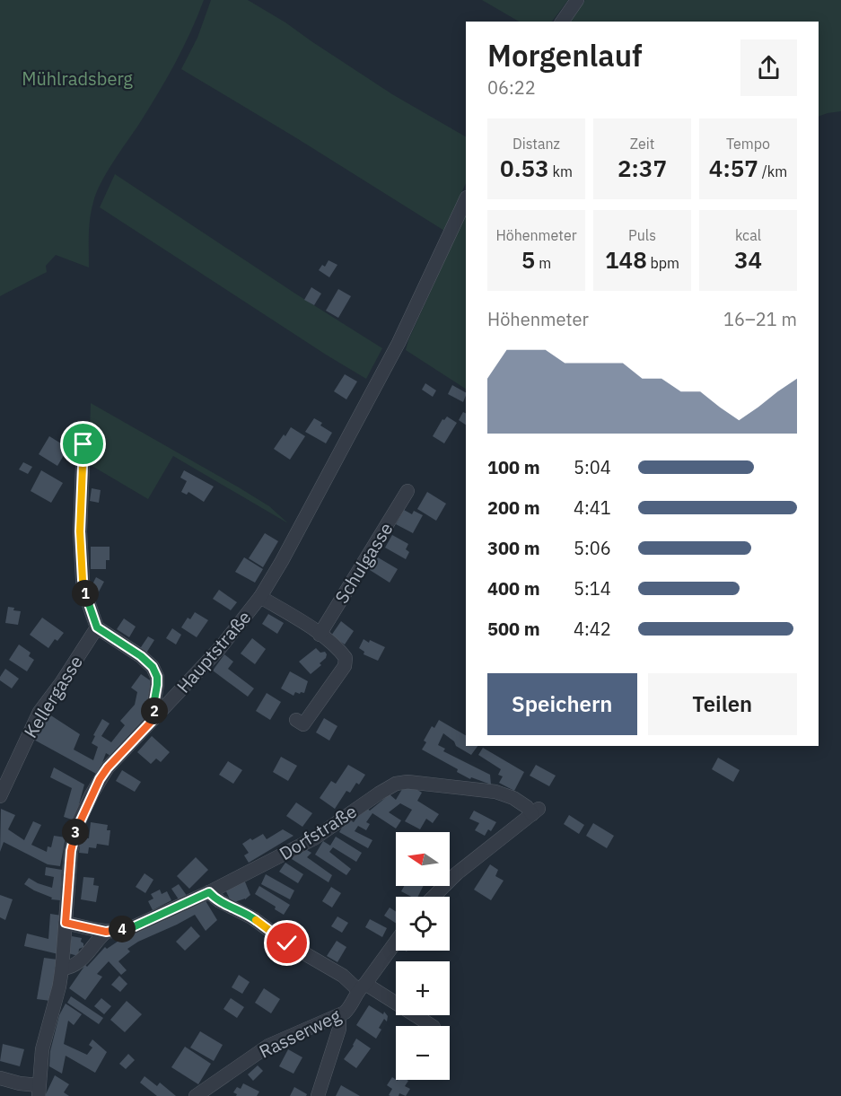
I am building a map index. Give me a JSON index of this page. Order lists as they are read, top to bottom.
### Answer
{
  "streets": {
    "street": [
      "Schulgasse",
      "Hauptstraße",
      "Kellergasse",
      "Dorfstraße",
      "Rasserweg"
    ]
  },
  "crossings": [
    ["Hauptstraße", "Dorfstraße"]
  ],
  "parks": ["Mühlradsberg"],
  "north": "left",
  "page": {
    "heading": ["Morgenlauf", "06:22"],
    "stats": [
      ["Distanz", "0.53 km"],
      ["Zeit", "2:37"],
      ["Tempo", "4:57 /km"],
      ["Höhenmeter", "5 m"],
      ["Puls", "148 bpm"],
      ["kcal", "34"]
    ],
    "chart": ["Höhenmeter", "16–21 m"],
    "list": [
      {
        "name": "100 m",
        "note": "5:04"
      },
      {
        "name": "200 m",
        "note": "4:41"
      },
      {
        "name": "300 m",
        "note": "5:06"
      },
      {
        "name": "400 m",
        "note": "5:14"
      },
      {
        "name": "500 m",
        "note": "4:42"
      }
    ],
    "pins": [
      "1",
      "2",
      "3",
      "4"
    ],
    "buttons": ["Speichern", "Teilen"],
    "map_buttons": ["+", "−"]
  }
}
